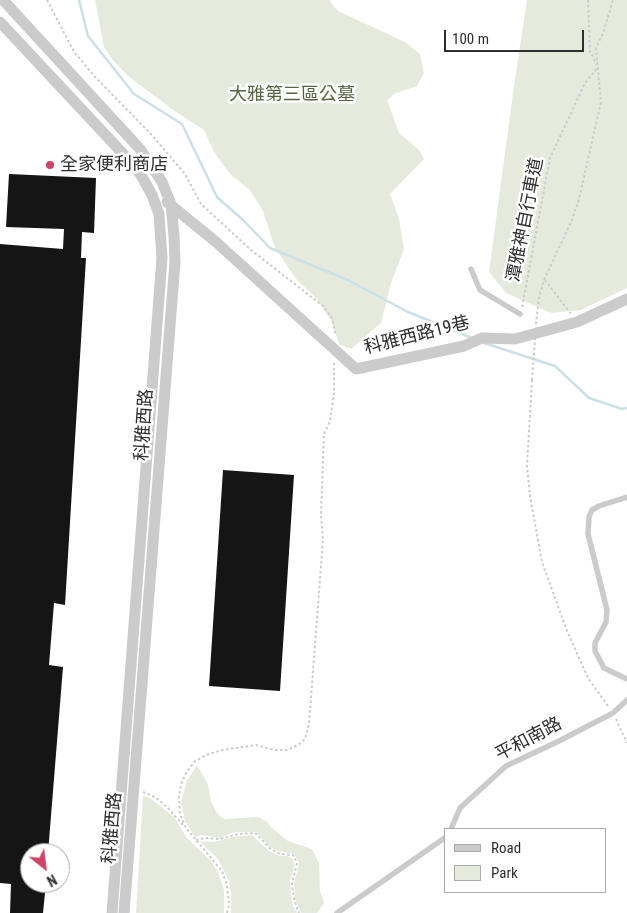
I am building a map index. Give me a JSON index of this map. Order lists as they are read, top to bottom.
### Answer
{
  "streets": {
    "street": ["科雅西路19巷", "科雅西路"],
    "lane": ["平和南路"],
    "path": ["潭雅神自行車道"]
  },
  "crossings": [
    ["潭雅神自行車道", "科雅西路19巷"],
    ["科雅西路19巷", "科雅西路"]
  ],
  "parks": ["大雅第三區公墓"],
  "places": ["全家便利商店"],
  "legend": ["Road", "Park"],
  "scale_bar": "100 m",
  "north": "bottom right"
}
